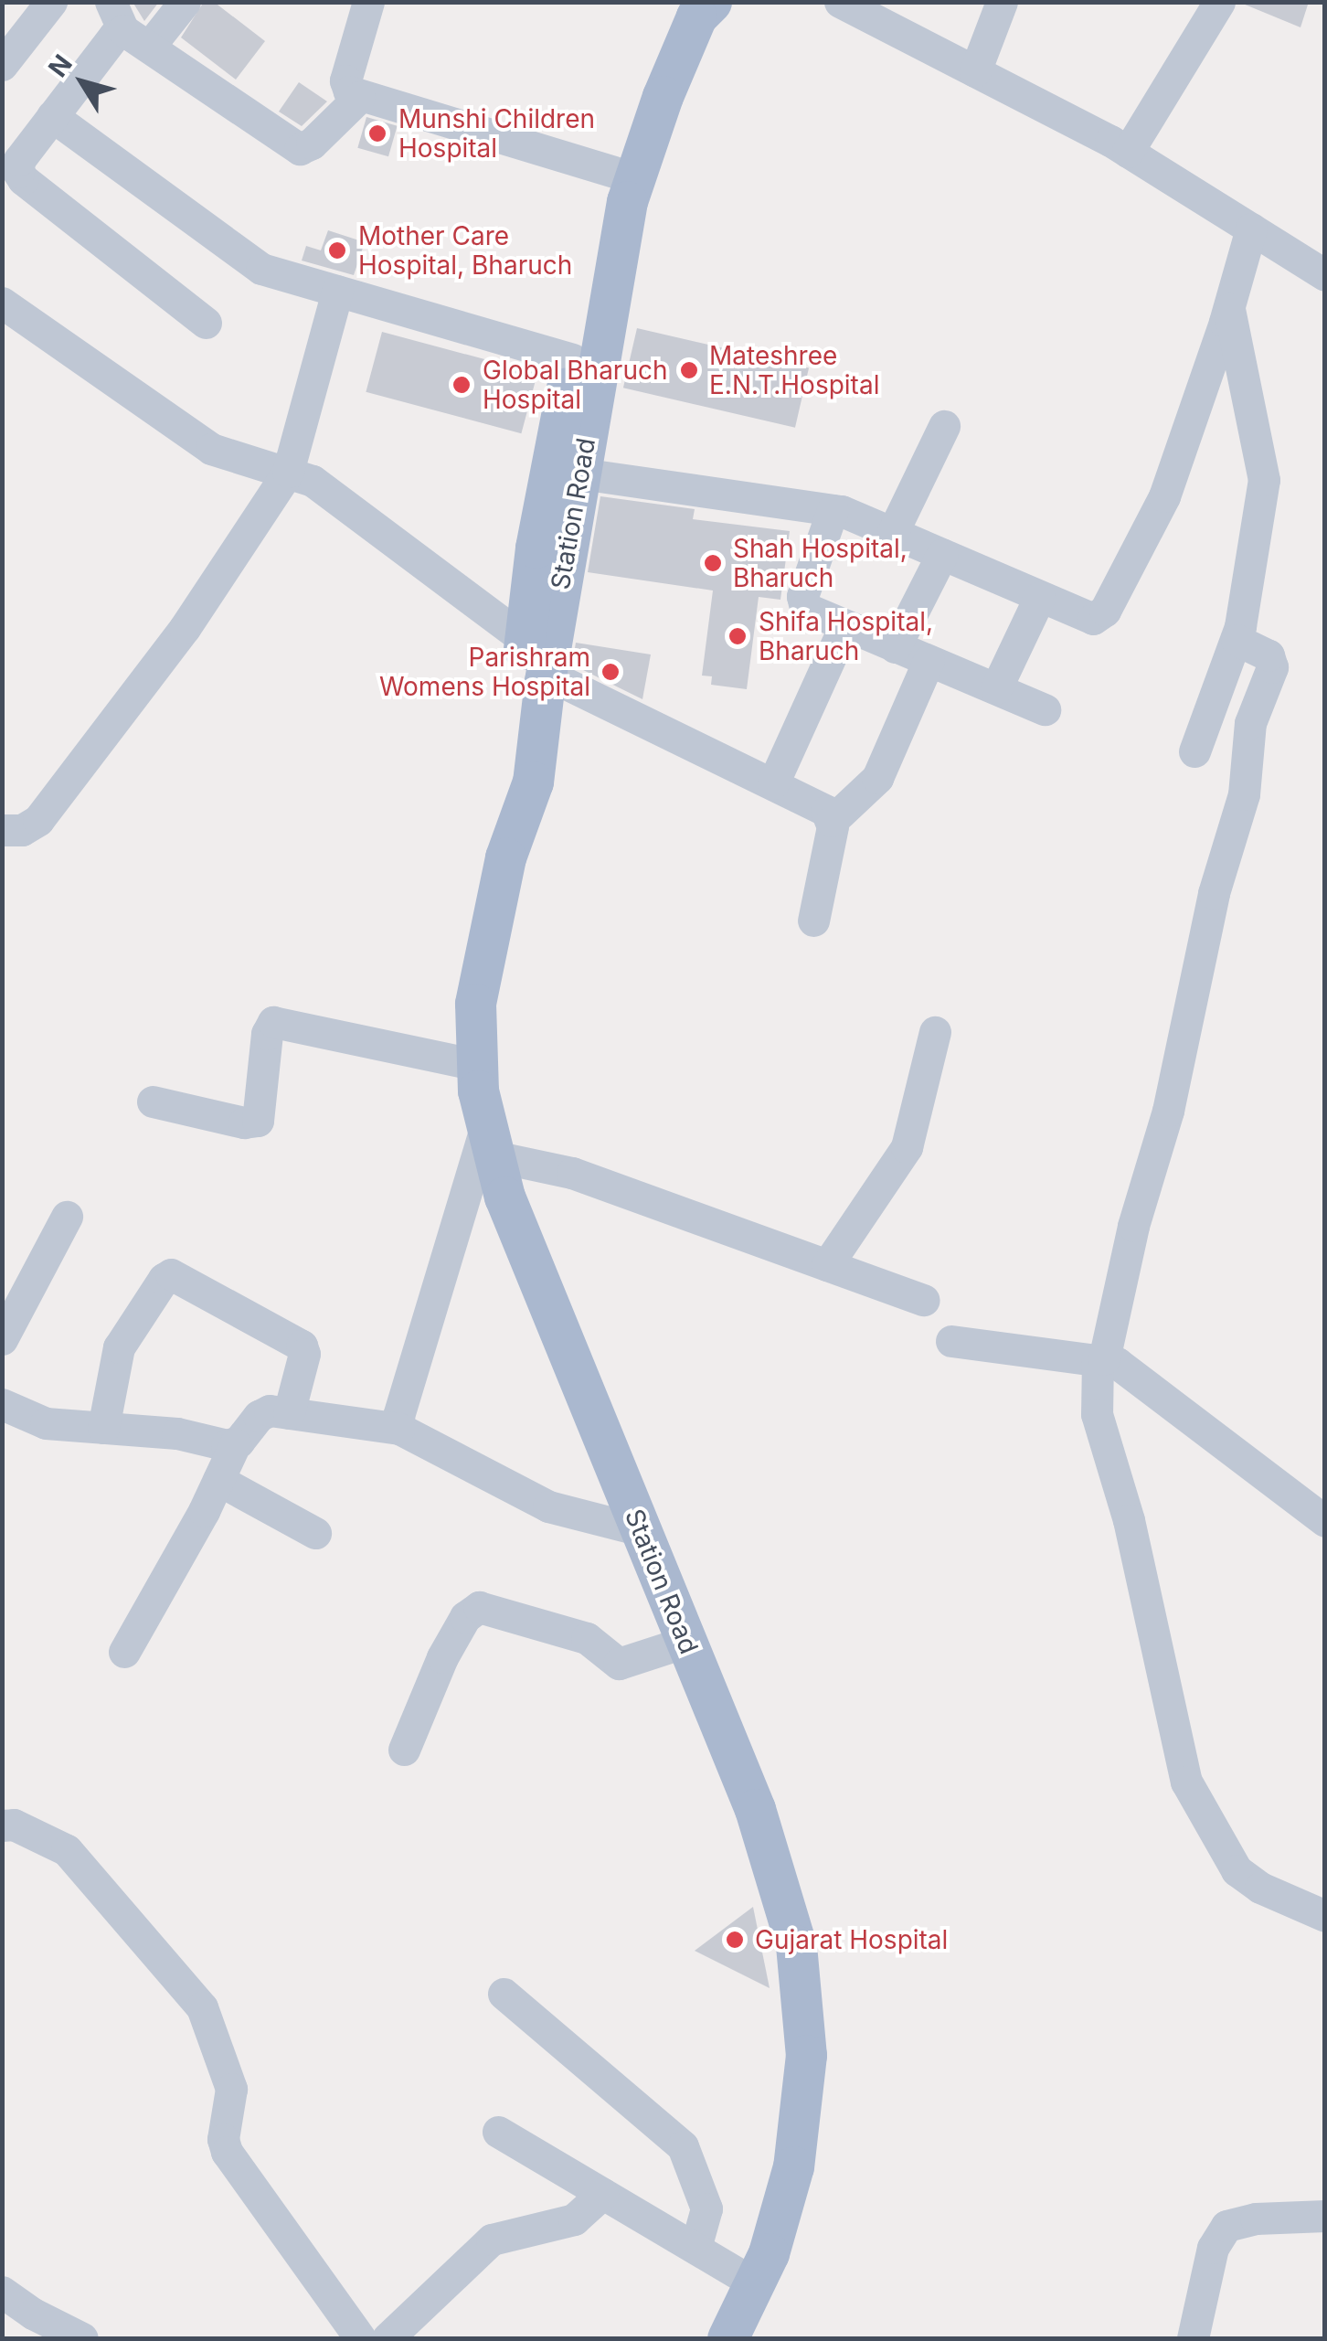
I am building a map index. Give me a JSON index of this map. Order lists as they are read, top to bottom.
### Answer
{
  "streets": {
    "main road": ["Station Road"]
  },
  "places": [
    "Munshi Children Hospital",
    "Mother Care Hospital, Bharuch",
    "Mateshree E.N.T.Hospital",
    "Global Bharuch Hospital",
    "Shah Hospital, Bharuch",
    "Shifa Hospital, Bharuch",
    "Parishram Womens Hospital",
    "Gujarat Hospital"
  ],
  "north": "top left"
}
